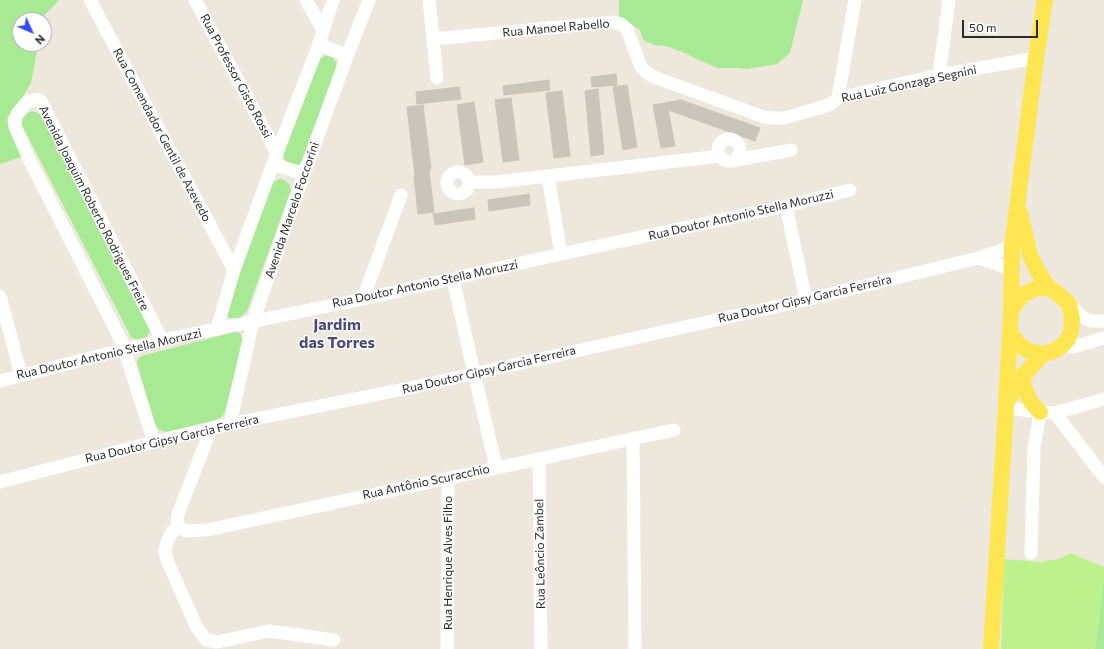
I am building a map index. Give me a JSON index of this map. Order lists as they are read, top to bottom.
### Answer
{
  "streets": {
    "street": [
      "Rua Manoel Rabello",
      "Rua Professor Gisto Rossi",
      "Rua Luiz Gonzaga Segnini",
      "Rua Comendador Gentil de Azevedo",
      "Avenida Joaquim Roberto Rodrigues Freire",
      "Avenida Marcelo Foccorini",
      "Rua Doutor Antonio Stella Moruzzi",
      "Rua Doutor Gipsy Garcia Ferreira",
      "Rua Antônio Scuracchio",
      "Rua Leôncio Zambel",
      "Rua Henrique Alves Filho"
    ]
  },
  "crossings": [
    ["Rua Manoel Rabello", "Rua Luiz Gonzaga Segnini"],
    ["Avenida Joaquim Roberto Rodrigues Freire", "Rua Doutor Antonio Stella Moruzzi"],
    ["Avenida Joaquim Roberto Rodrigues Freire", "Rua Doutor Gipsy Garcia Ferreira"],
    ["Avenida Marcelo Foccorini", "Rua Doutor Antonio Stella Moruzzi"],
    ["Avenida Marcelo Foccorini", "Rua Doutor Gipsy Garcia Ferreira"],
    ["Rua Antônio Scuracchio", "Rua Leôncio Zambel"],
    ["Rua Antônio Scuracchio", "Rua Henrique Alves Filho"]
  ],
  "districts": ["Jardim das Torres"],
  "scale_bar": "50 m",
  "north": "bottom right"
}
